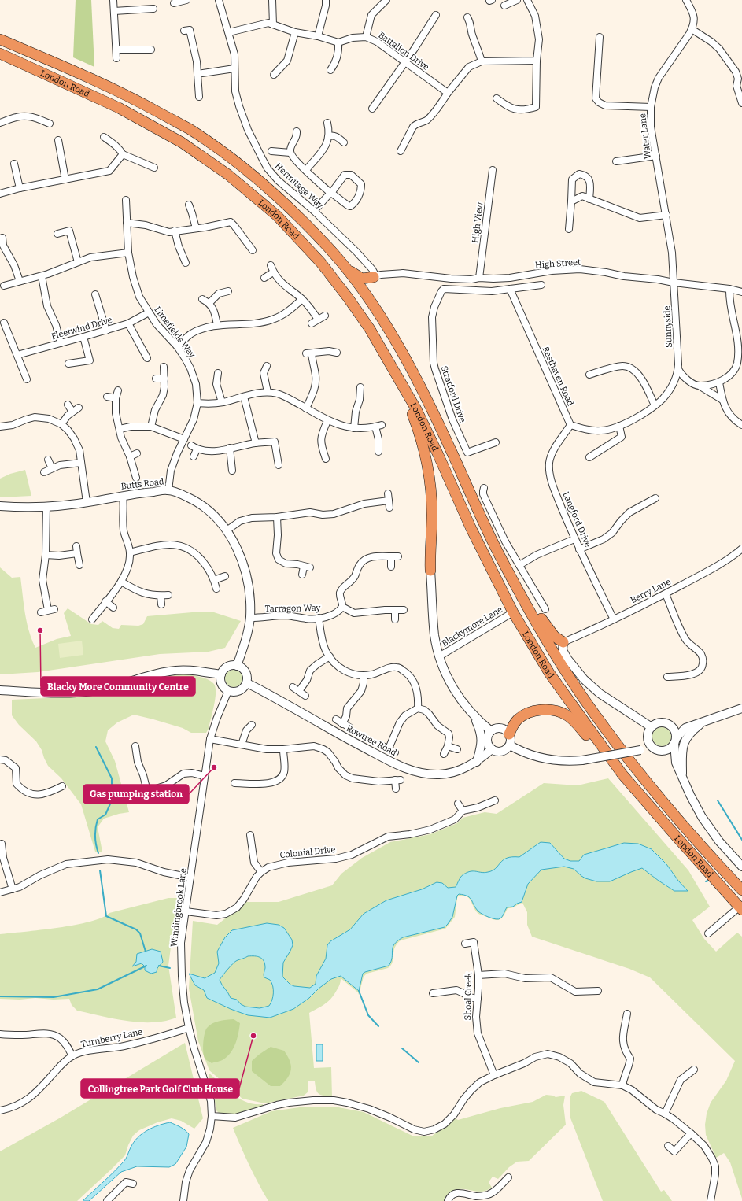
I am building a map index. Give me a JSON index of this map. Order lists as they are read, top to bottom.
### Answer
{
  "streets": {
    "highway": ["London Road"],
    "street": [
      "Battalion Drive",
      "Water Lane",
      "Hermitage Way",
      "High View",
      "High Street",
      "Sunnyside",
      "Fleetwind Drive",
      "Limefields Way",
      "Resthaven Road",
      "Stratford Drive",
      "Butts Road",
      "Langford Drive",
      "Berry Lane",
      "Tarragon Way",
      "Blackymore Lane",
      "Rowtree Road",
      "Colonial Drive",
      "Windingbrook Lane",
      "Shoal Creek",
      "Turnberry Lane"
    ]
  },
  "crossings": [
    ["London Road", "Blackymore Lane"],
    ["Water Lane", "High Street"],
    ["Water Lane", "Sunnyside"],
    ["Hermitage Way", "High Street"],
    ["High View", "High Street"],
    ["High Street", "Sunnyside"],
    ["Fleetwind Drive", "Limefields Way"],
    ["Limefields Way", "Butts Road"],
    ["Resthaven Road", "Stratford Drive"],
    ["Resthaven Road", "Langford Drive"],
    ["Butts Road", "Tarragon Way"],
    ["Butts Road", "Rowtree Road"],
    ["Butts Road", "Windingbrook Lane"],
    ["Langford Drive", "Berry Lane"],
    ["Rowtree Road", "Windingbrook Lane"],
    ["Colonial Drive", "Windingbrook Lane"],
    ["Windingbrook Lane", "Turnberry Lane"]
  ],
  "places": ["Blacky More Community Centre", "Gas pumping station", "Collingtree Park Golf Club House"]
}
